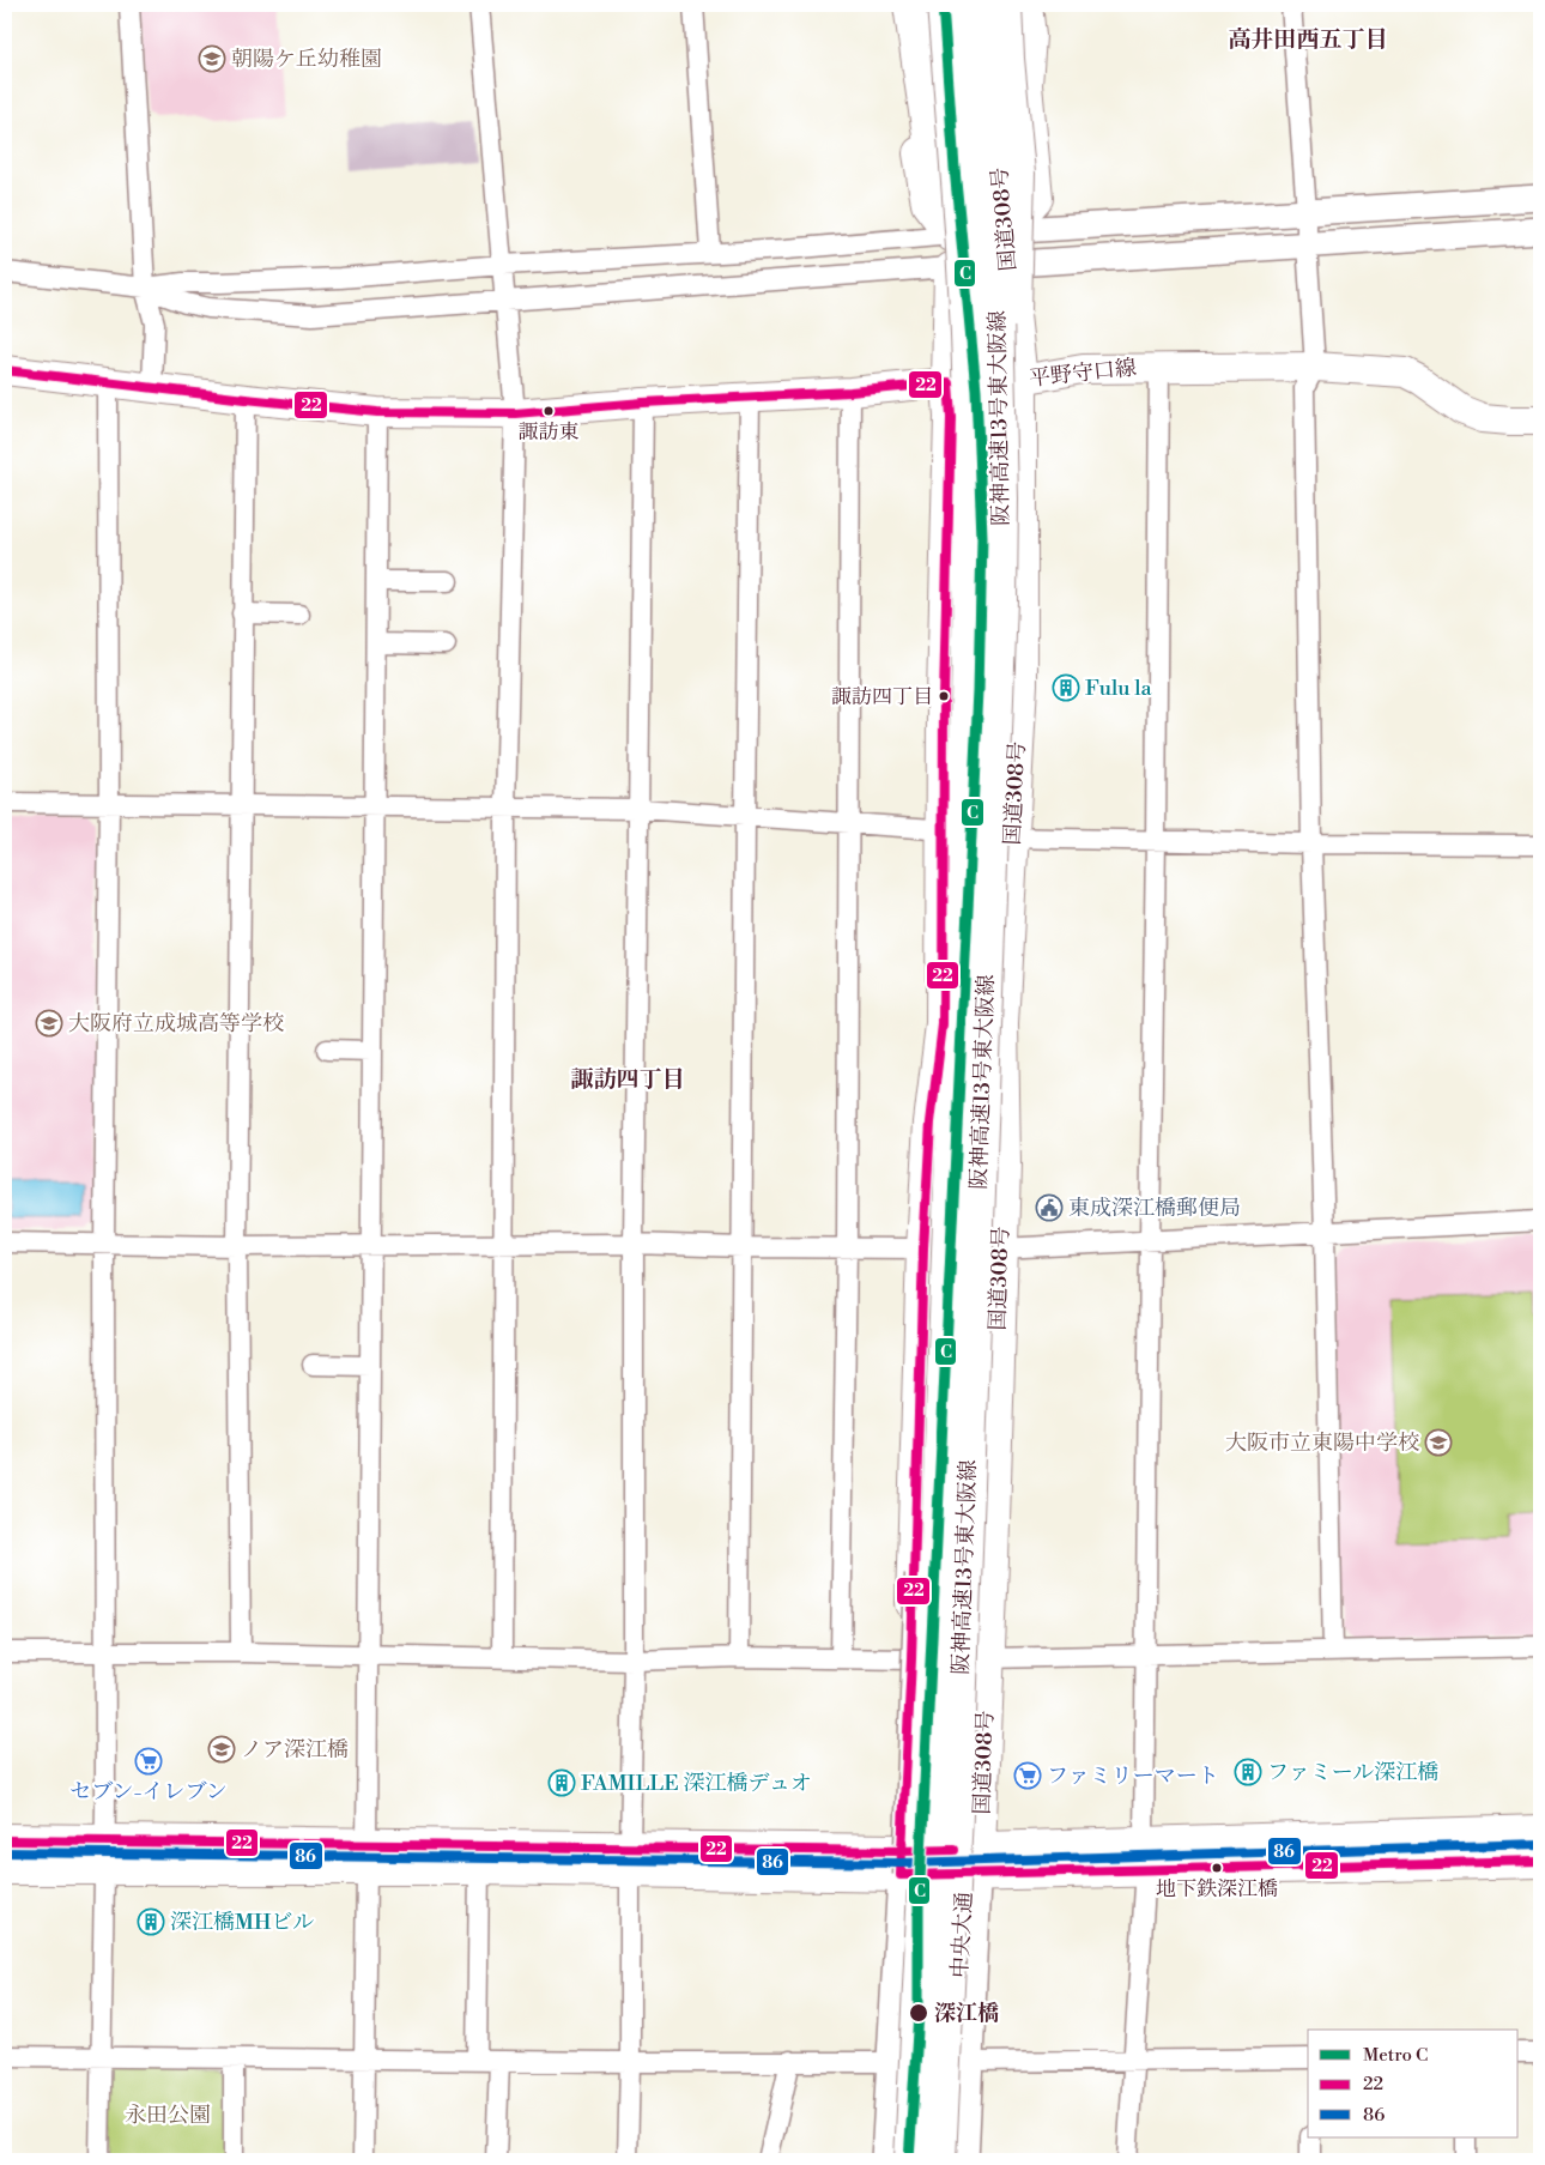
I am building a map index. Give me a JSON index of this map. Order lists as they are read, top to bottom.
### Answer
{
  "streets": {
    "highway": ["国道308号", "阪神高速13号東大阪線"],
    "main road": ["平野守口線", "中央大通"]
  },
  "crossings": [
    ["国道308号", "平野守口線"]
  ],
  "districts": ["高井田西五丁目", "諏訪四丁目"],
  "parks": ["永田公園"],
  "places": {
    "school or university": [
      "朝陽ケ丘幼稚園",
      "大阪府立成城高等学校",
      "大阪市立東陽中学校",
      "ノア深江橋"
    ],
    "other": [
      "諏訪東",
      "諏訪四丁目",
      "地下鉄深江橋",
      "深江橋"
    ],
    "building": [
      "Fulu la",
      "ファミール深江橋",
      "FAMILLE 深江橋デュオ",
      "深江橋MHビル"
    ],
    "public building": ["東成深江橋郵便局"],
    "supermarket": ["セブン-イレブン", "ファミリーマート"]
  },
  "lines": ["metro line C", "transit line 22", "transit line 86"],
  "legend": ["Metro C", "22", "86"]
}
